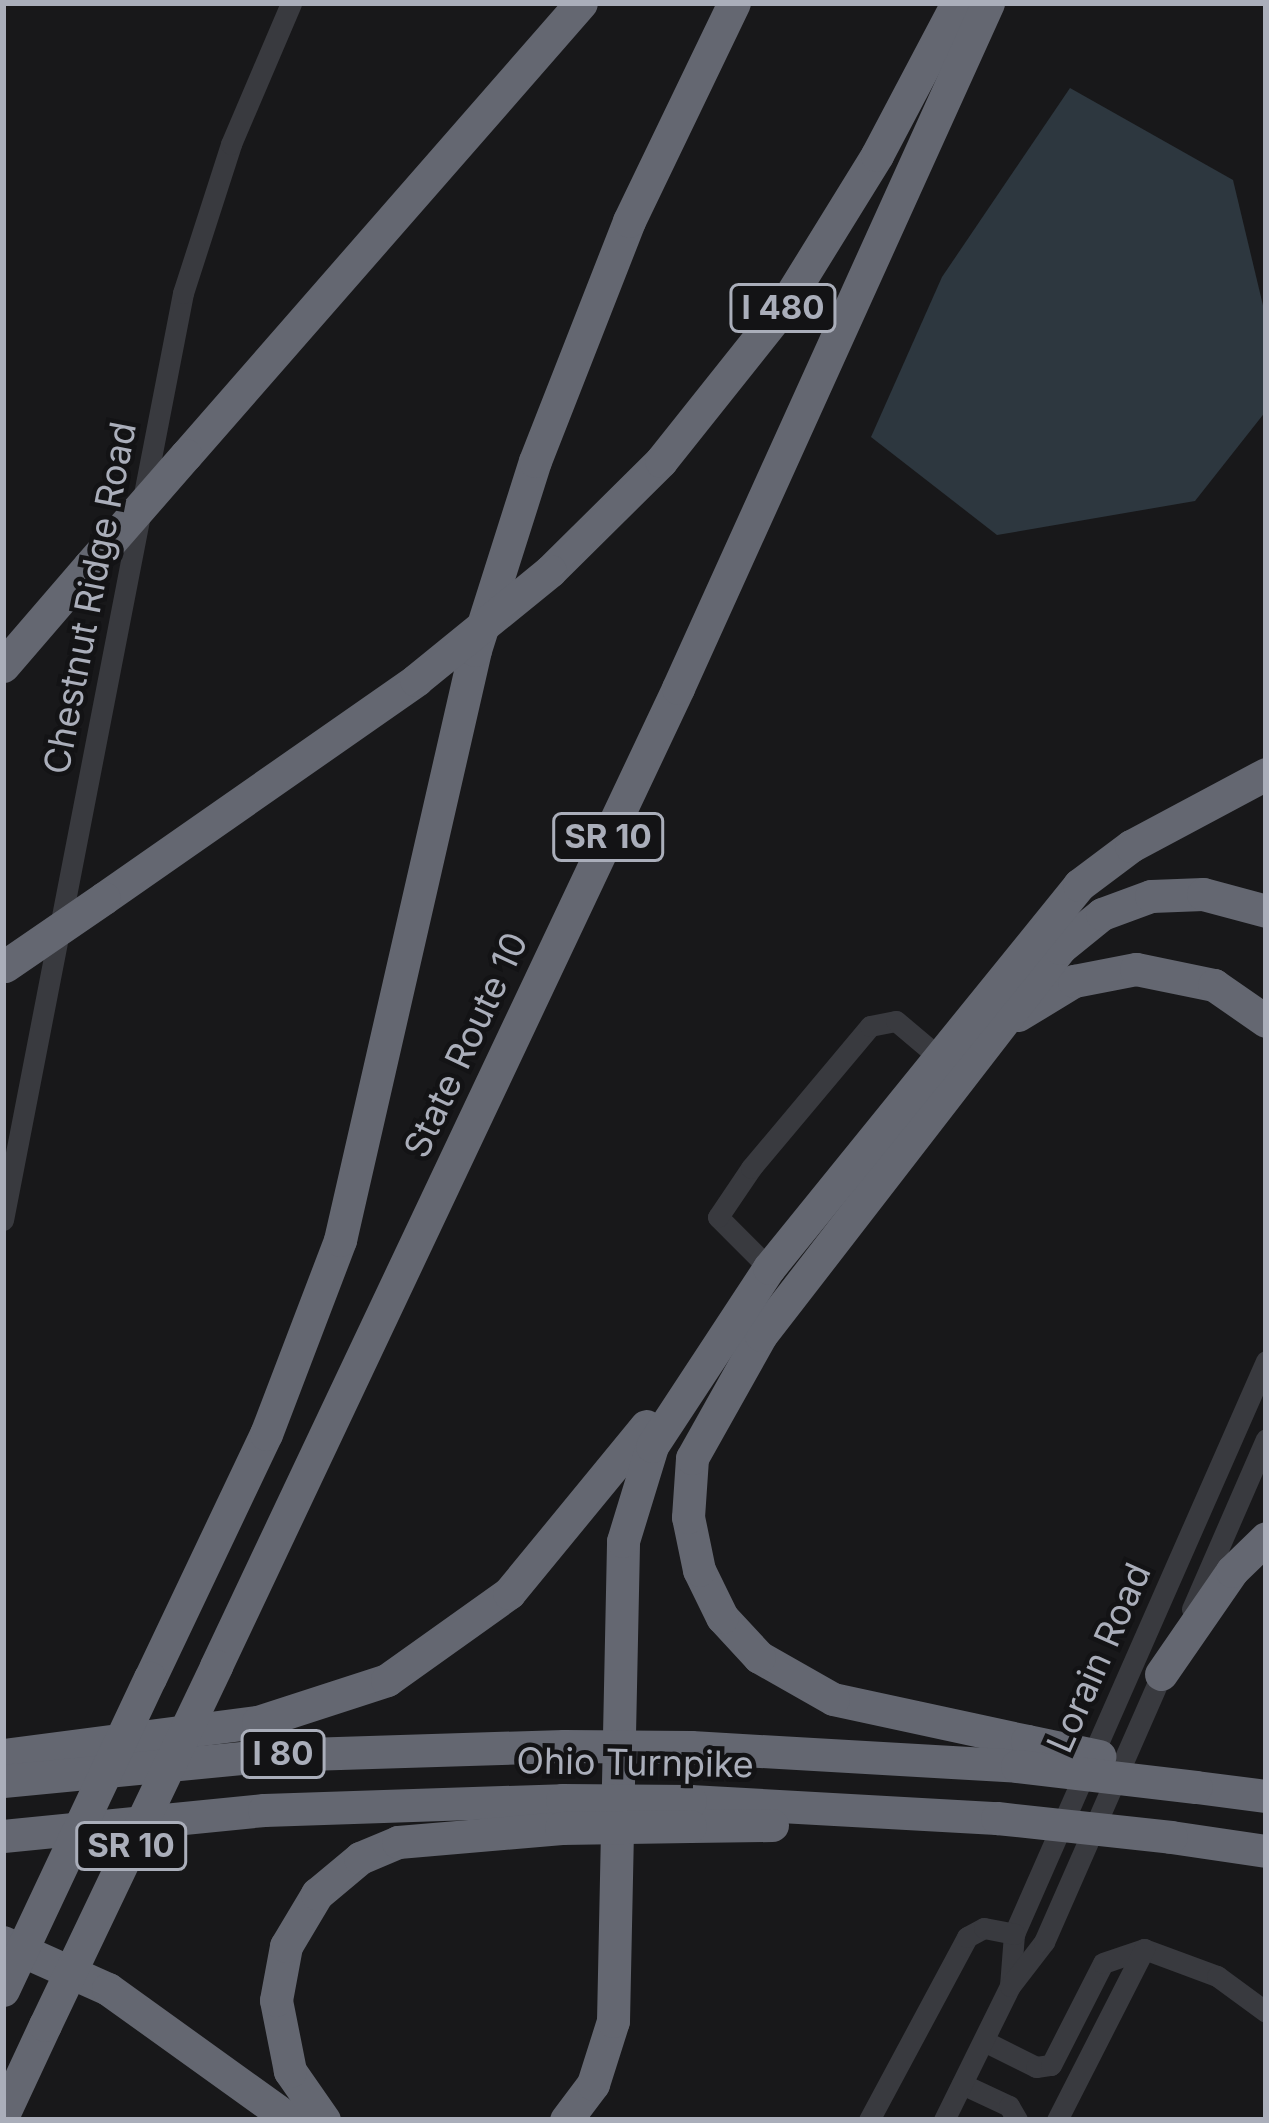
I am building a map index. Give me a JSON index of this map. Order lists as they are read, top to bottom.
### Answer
{
  "streets": {
    "highway": [
      "I 480",
      "SR 10",
      "State Route 10",
      "I 80",
      "Ohio Turnpike"
    ],
    "street": ["Chestnut Ridge Road", "Lorain Road"]
  }
}
